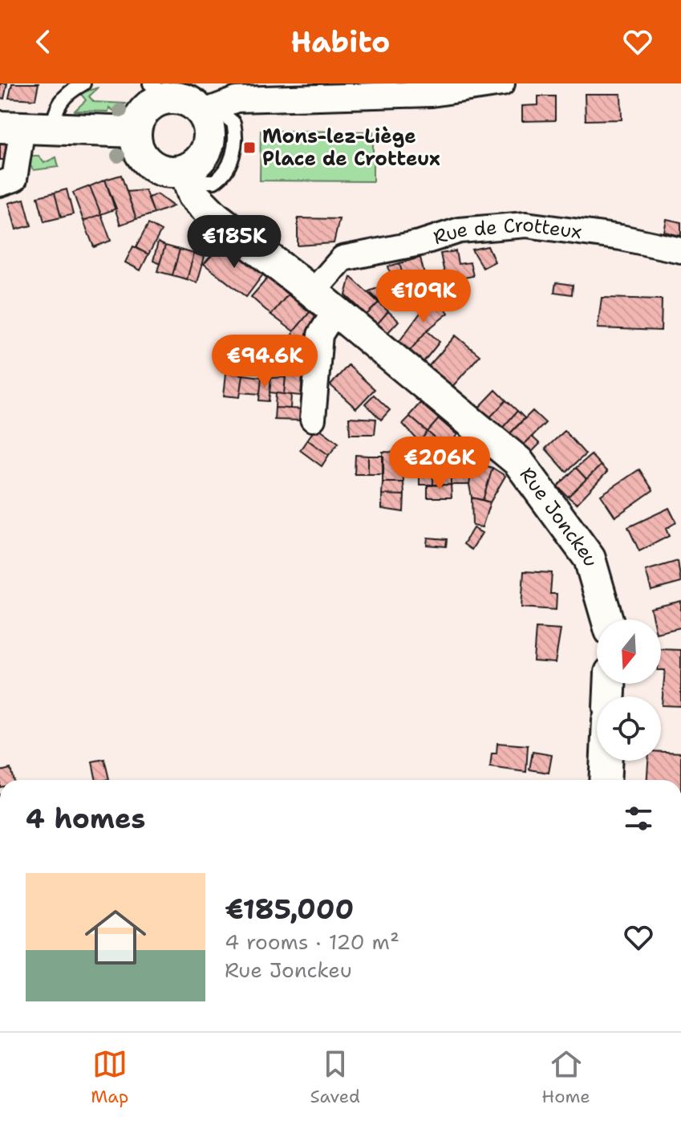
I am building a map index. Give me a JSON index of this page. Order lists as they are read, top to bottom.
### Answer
{
  "streets": {
    "street": ["Rue de Crotteux", "Rue Jonckeu"]
  },
  "crossings": [
    ["Rue de Crotteux", "Rue Jonckeu"]
  ],
  "places": {
    "transit": ["Mons-lez-Liège Place de Crotteux"]
  },
  "north": "bottom",
  "page": {
    "header": "Habito",
    "price": [
      "€185K",
      "€109K",
      "€94.6K",
      "€206K"
    ],
    "heading": "4 homes",
    "list": [
      {
        "name": "€185,000",
        "note": "4 rooms · 120 m² · Rue Jonckeu"
      }
    ],
    "tabs": ["Map", "Saved", "Home"]
  }
}
